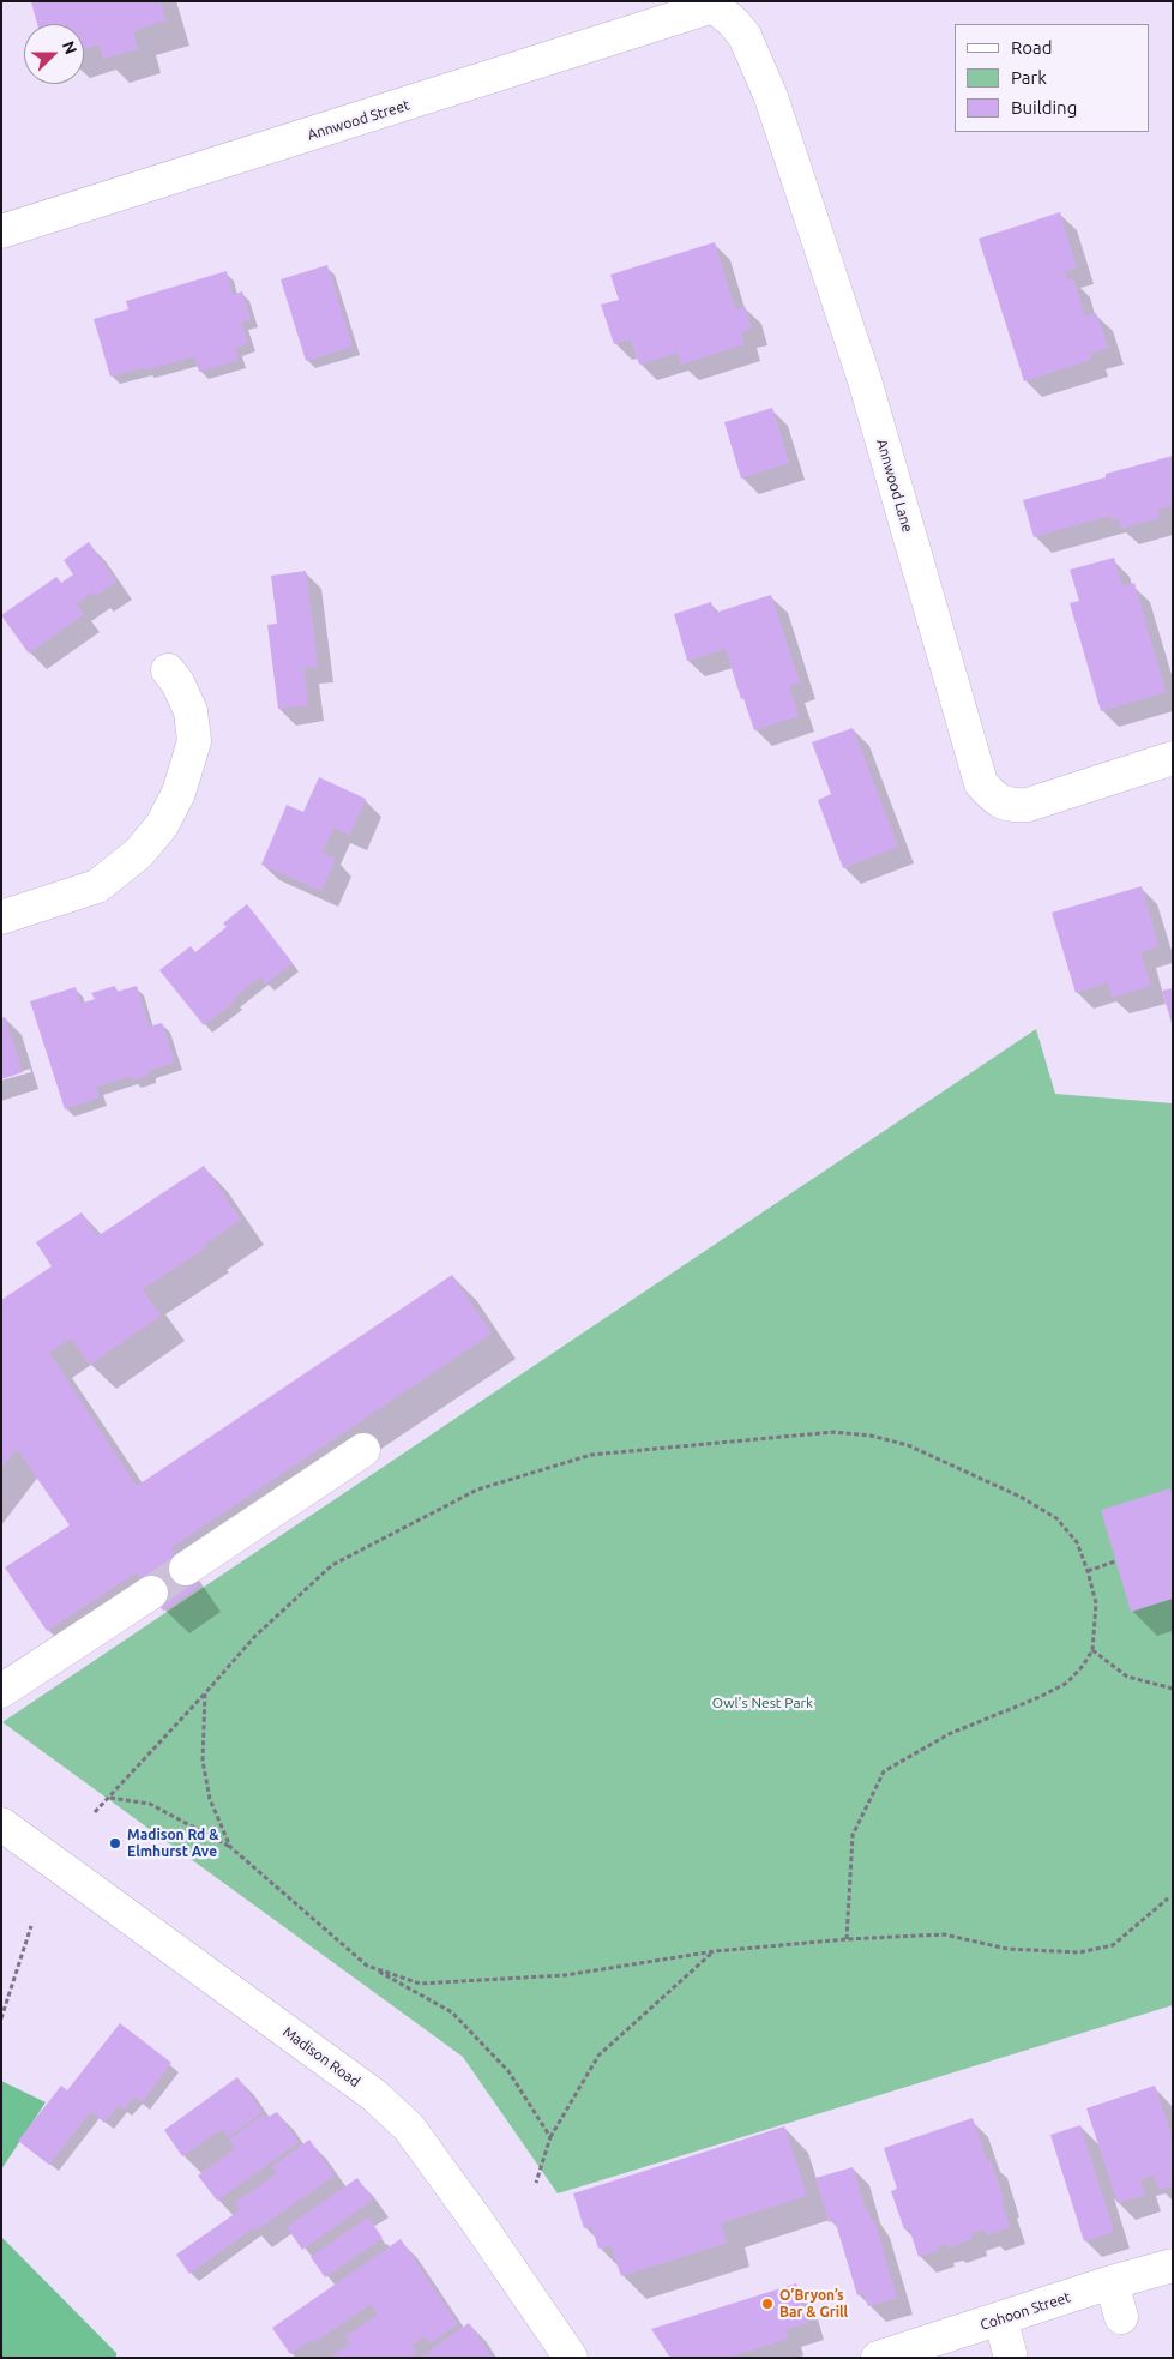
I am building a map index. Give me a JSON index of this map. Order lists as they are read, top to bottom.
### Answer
{
  "streets": {
    "street": [
      "Annwood Street",
      "Annwood Lane",
      "Madison Road",
      "Cohoon Street"
    ]
  },
  "crossings": [
    ["Annwood Street", "Annwood Lane"]
  ],
  "parks": ["Owl's Nest Park"],
  "places": ["Madison Rd & Elmhurst Ave", "O’Bryon’s Bar & Grill"],
  "legend": ["Road", "Park", "Building"],
  "north": "right"
}
